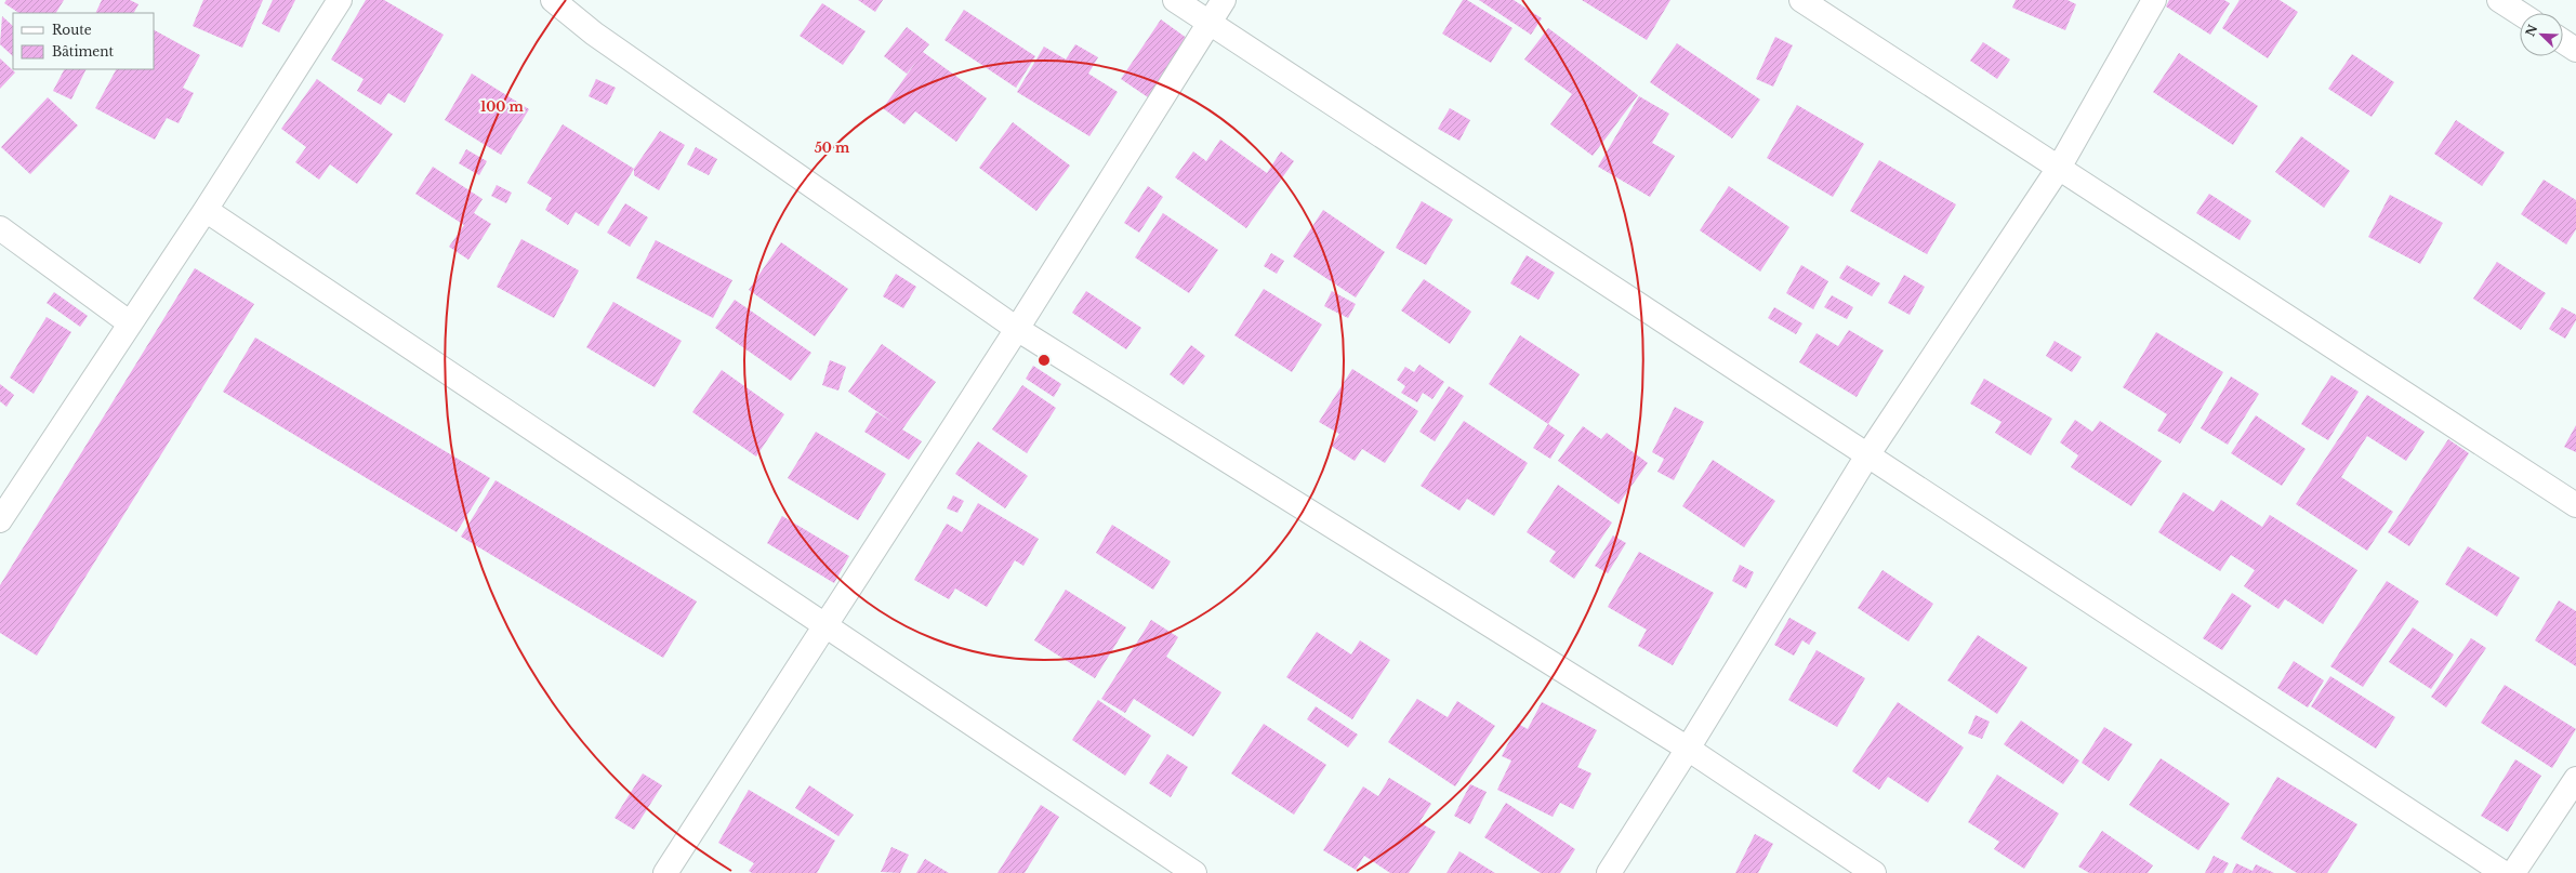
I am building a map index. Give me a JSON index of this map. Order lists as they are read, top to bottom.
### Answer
{
  "legend": ["Route", "Bâtiment"],
  "north": "top left",
  "rings": ["100 m", "50 m"]
}
